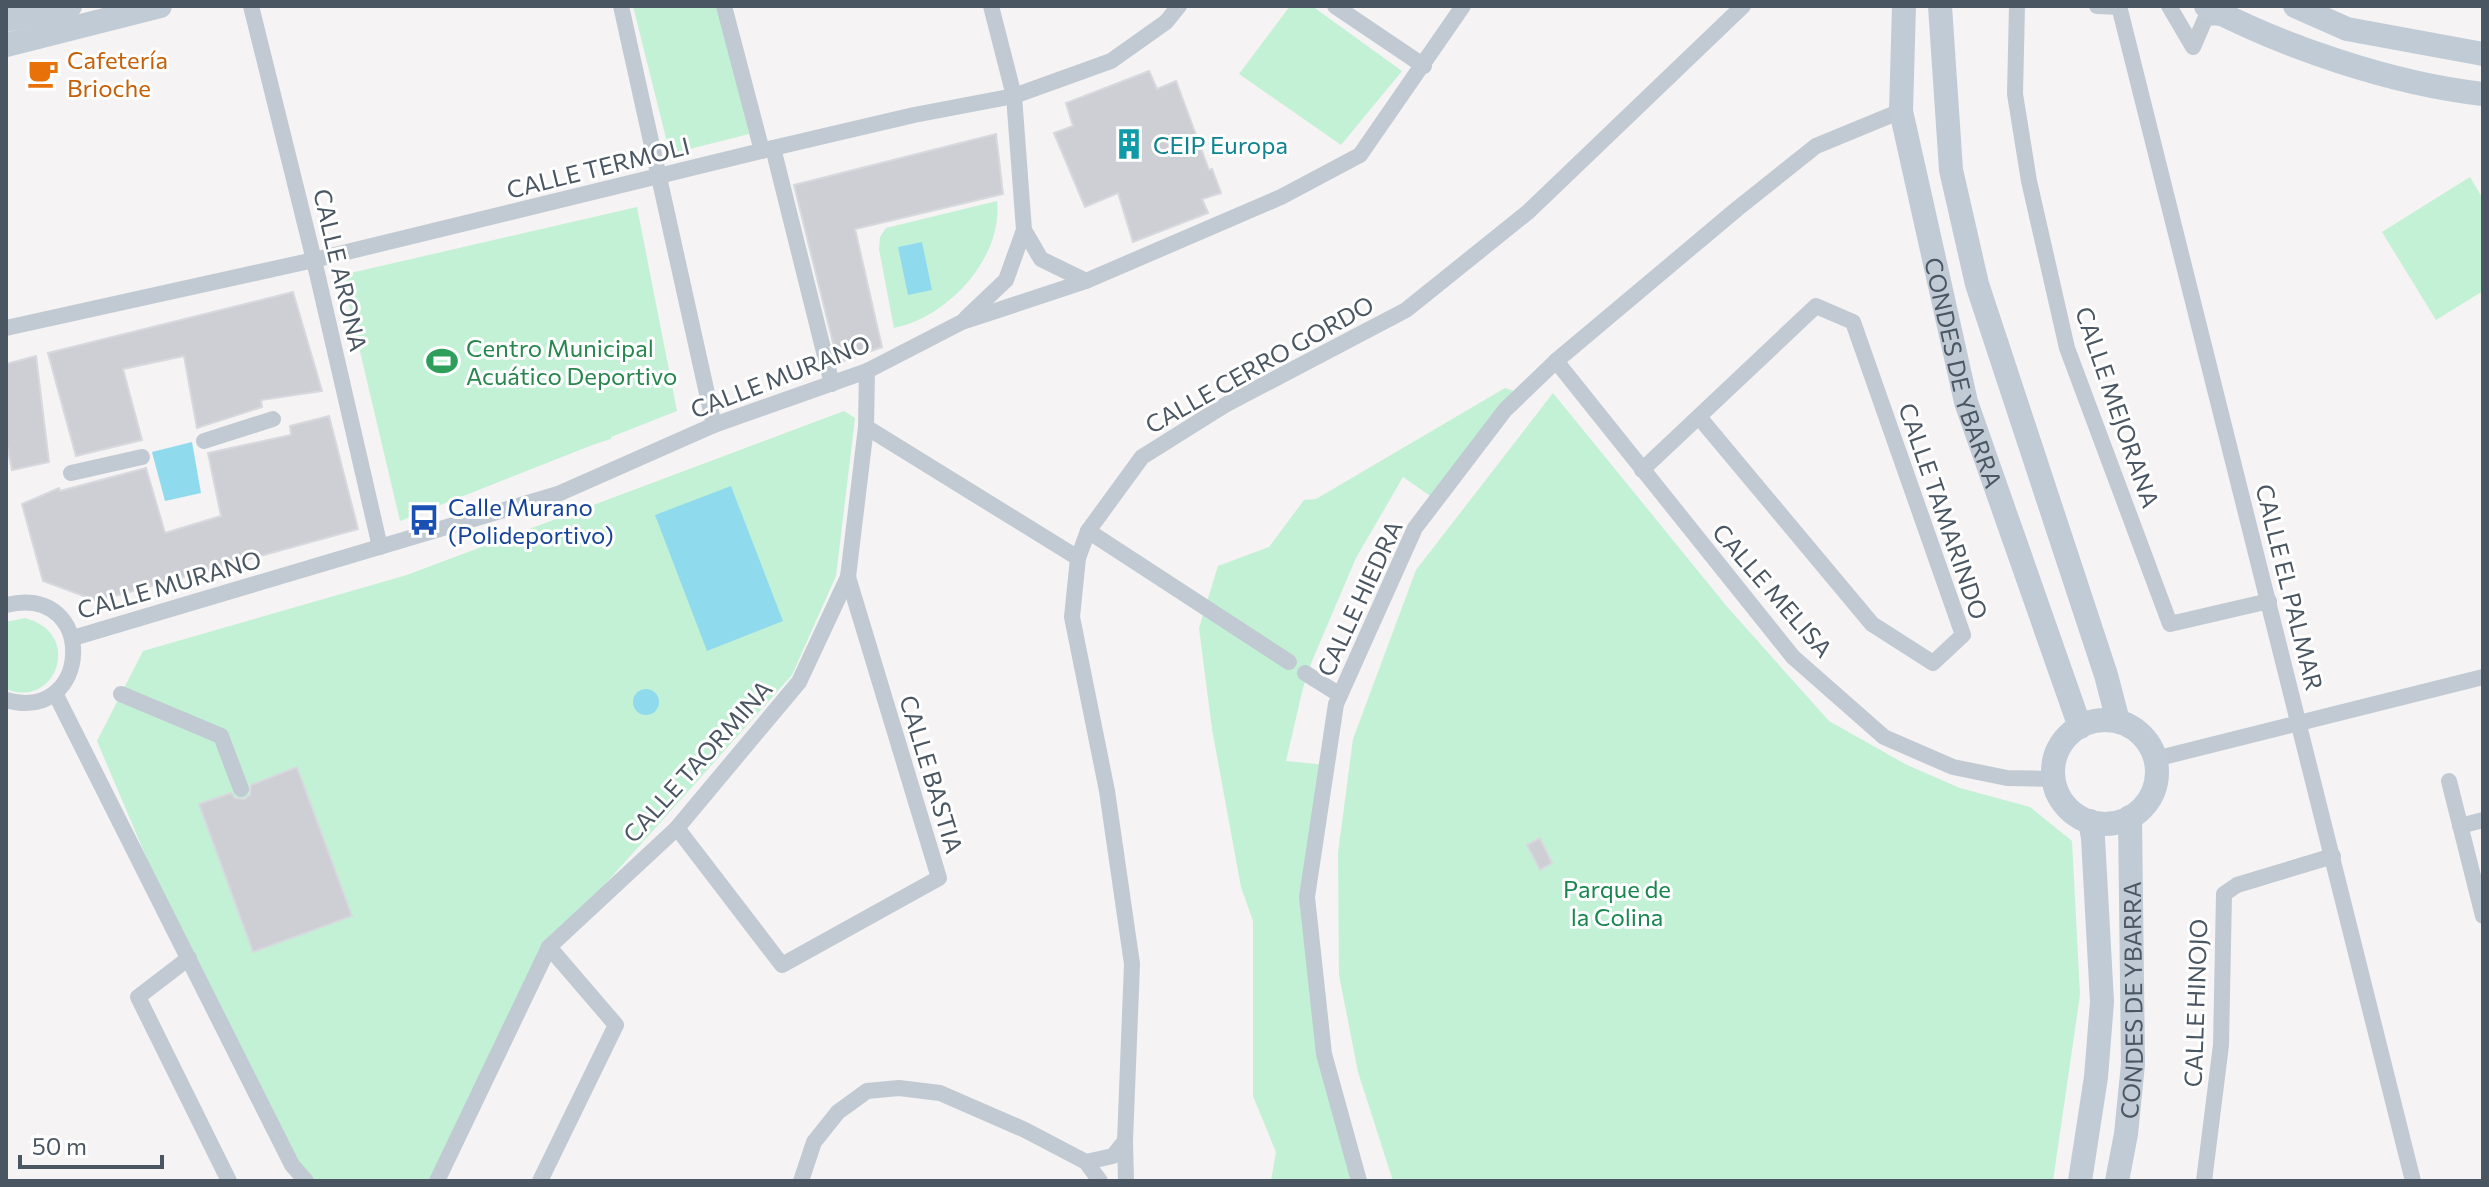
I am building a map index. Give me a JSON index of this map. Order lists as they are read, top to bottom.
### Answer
{
  "streets": {
    "main road": ["CONDES DE YBARRA"],
    "street": [
      "CALLE TERMOLI",
      "CALLE ARONA",
      "CALLE CERRO GORDO",
      "CALLE MURANO",
      "CALLE MEJORANA",
      "CALLE TAMARINDO",
      "CALLE EL PALMAR",
      "CALLE MELISA",
      "CALLE HIEDRA",
      "CALLE TAORMINA",
      "CALLE BASTIA",
      "CALLE HINOJO"
    ]
  },
  "crossings": [
    ["CALLE TERMOLI", "CALLE ARONA"],
    ["CALLE ARONA", "CALLE MURANO"],
    ["CONDES DE YBARRA", "CALLE MELISA"],
    ["CONDES DE YBARRA", "CALLE HIEDRA"],
    ["CALLE MURANO", "CALLE TAORMINA"],
    ["CALLE MEJORANA", "CALLE EL PALMAR"],
    ["CALLE TAMARINDO", "CALLE MELISA"],
    ["CALLE EL PALMAR", "CALLE HINOJO"],
    ["CALLE MELISA", "CALLE HIEDRA"],
    ["CALLE TAORMINA", "CALLE BASTIA"]
  ],
  "parks": ["Parque de la Colina"],
  "places": {
    "cafe": ["Cafetería Brioche"],
    "building": ["CEIP Europa"],
    "sports": ["Centro Municipal Acuático Deportivo"],
    "bus stop": ["Calle Murano (Polideportivo)"]
  },
  "scale_bar": "50 m"
}
